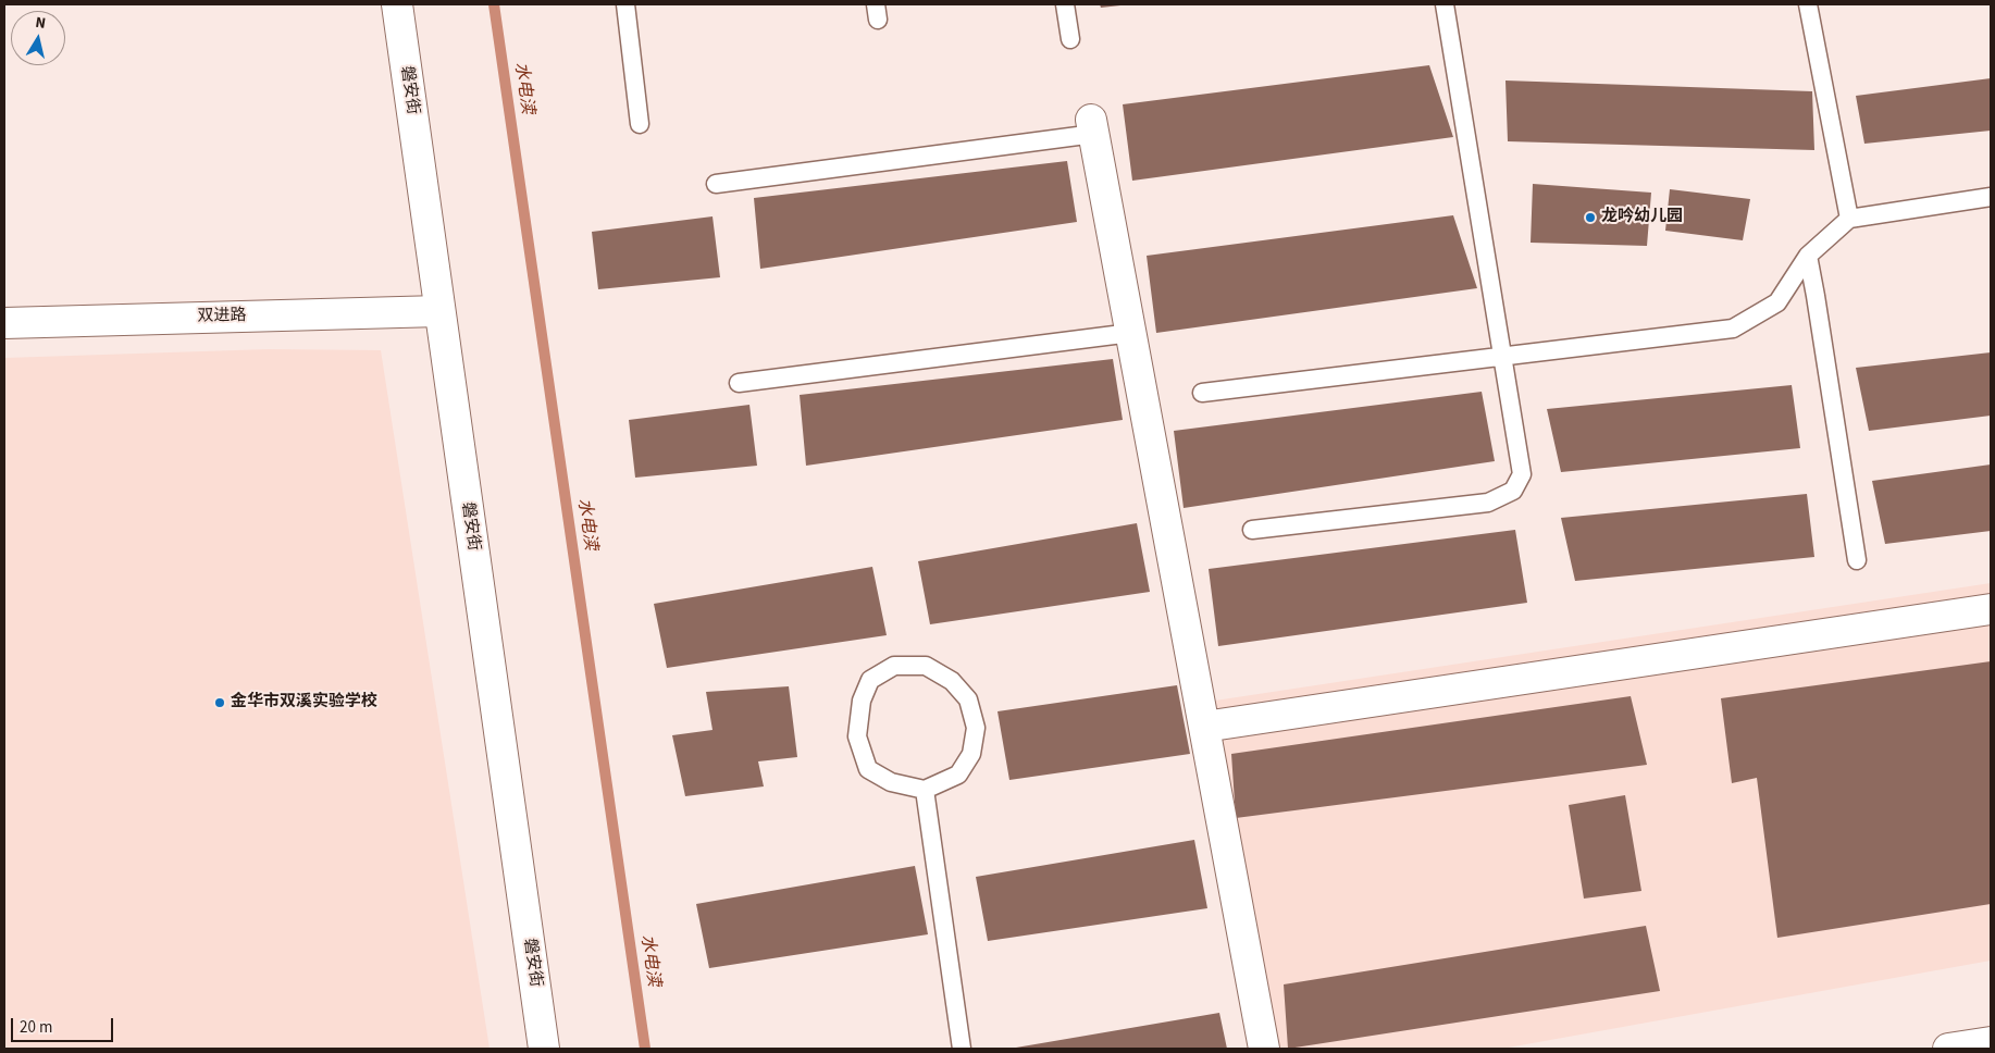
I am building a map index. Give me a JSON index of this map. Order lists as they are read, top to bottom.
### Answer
{
  "streets": {
    "street": ["磐安街", "双进路"]
  },
  "crossings": [
    ["磐安街", "双进路"]
  ],
  "water": ["水电渎"],
  "places": ["龙吟幼儿园", "金华市双溪实验学校"],
  "scale_bar": "20 m",
  "north": "top"
}
